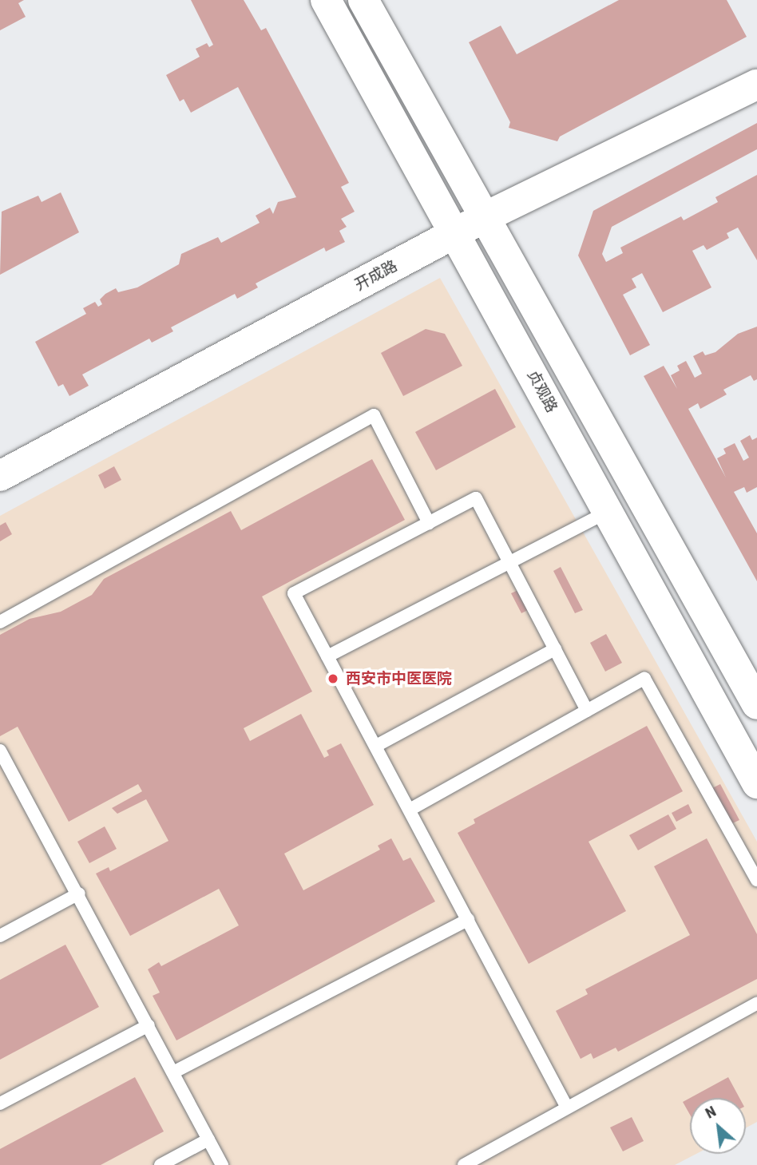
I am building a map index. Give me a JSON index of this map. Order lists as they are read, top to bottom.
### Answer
{
  "streets": {
    "street": ["开成路", "贞观路"]
  },
  "crossings": [
    ["开成路", "贞观路"]
  ],
  "places": ["西安市中医医院"],
  "north": "top left"
}
